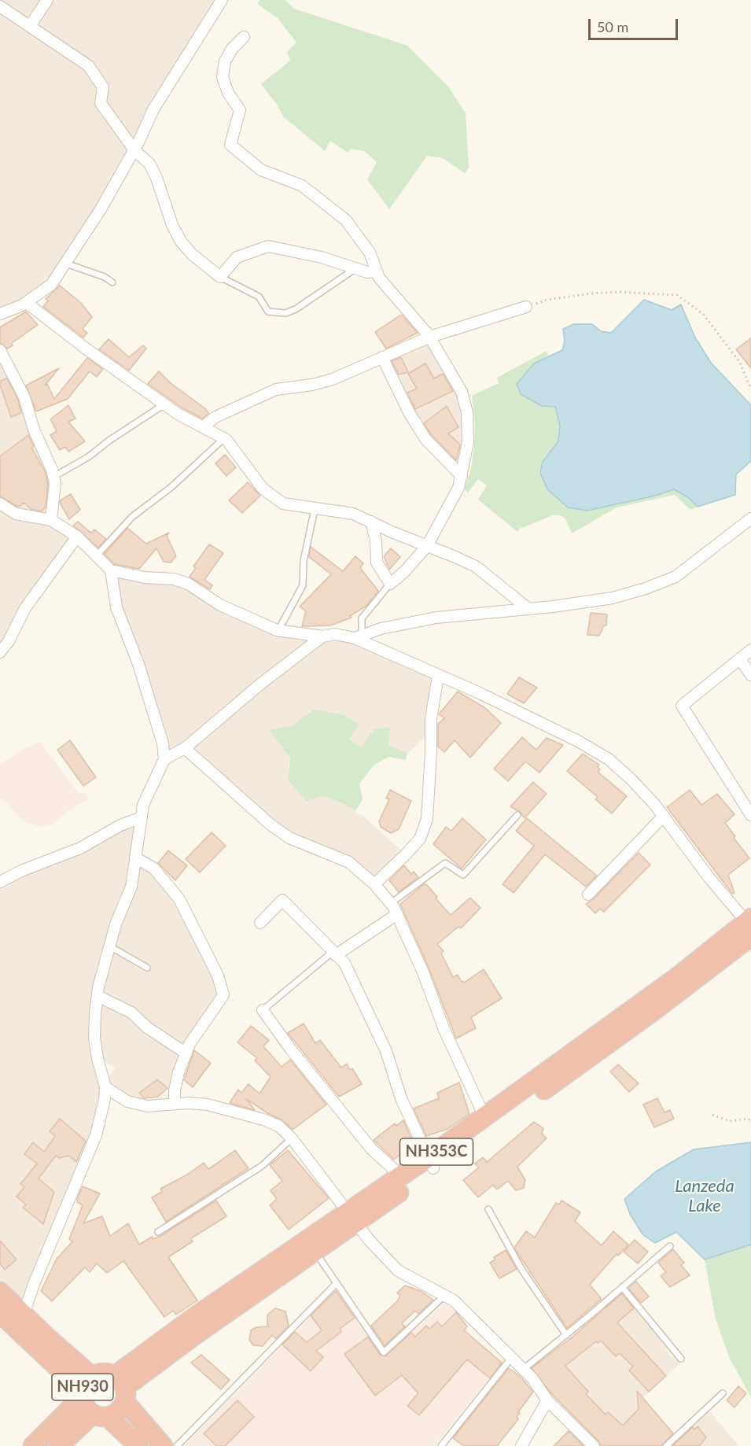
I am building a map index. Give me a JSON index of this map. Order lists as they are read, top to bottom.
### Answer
{
  "streets": {
    "highway": ["NH353C", "NH930"]
  },
  "crossings": [
    ["NH353C", "NH930"]
  ],
  "water": ["Lanzeda Lake"],
  "scale_bar": "50 m"
}
